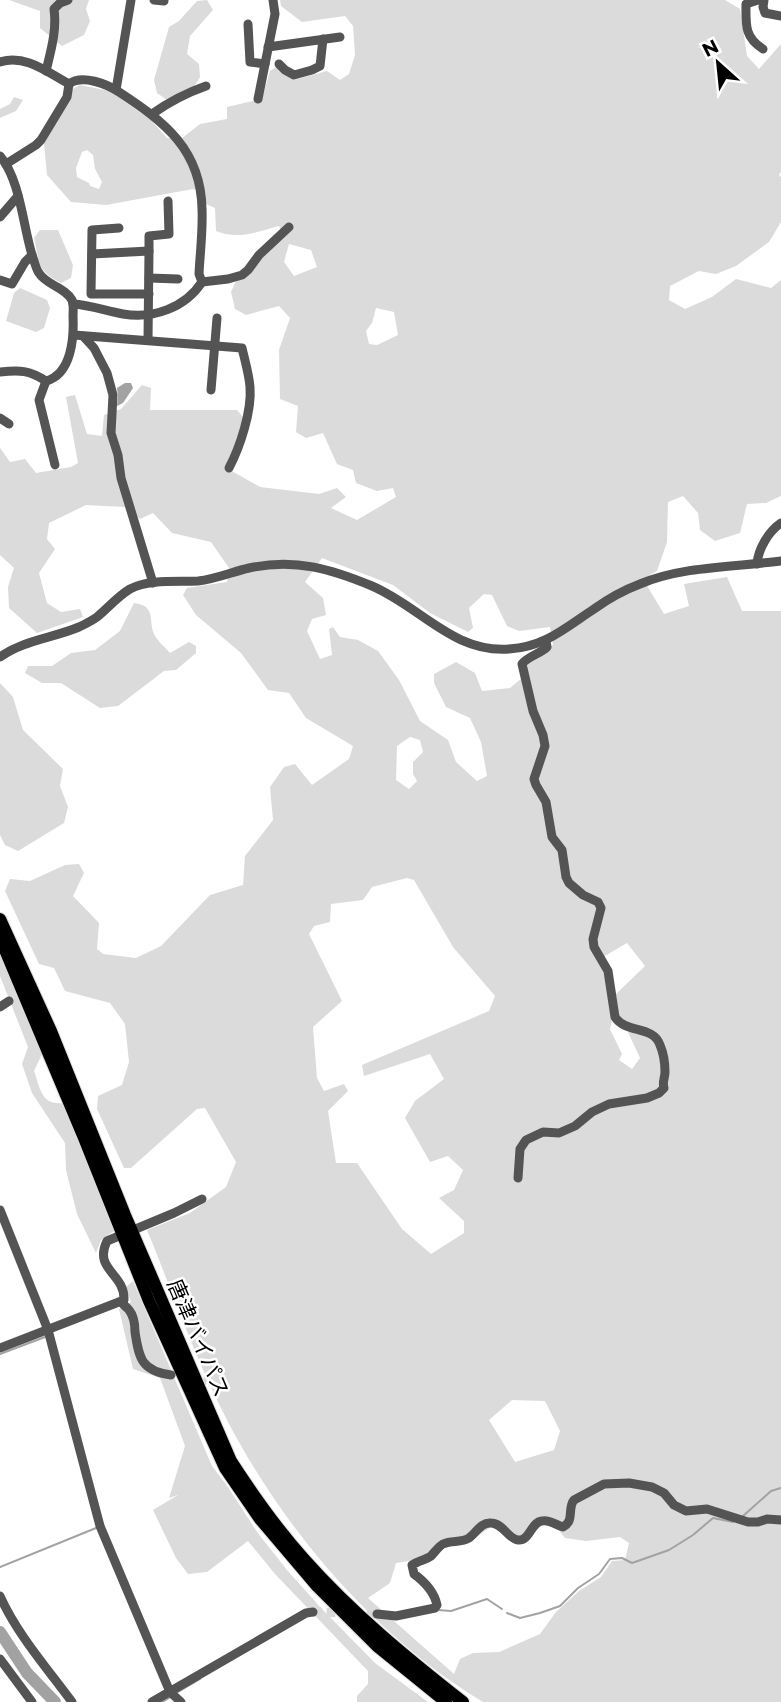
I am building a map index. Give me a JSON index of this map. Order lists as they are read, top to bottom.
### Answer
{
  "streets": {
    "highway": ["唐津バイパス"]
  },
  "north": "top left"
}
